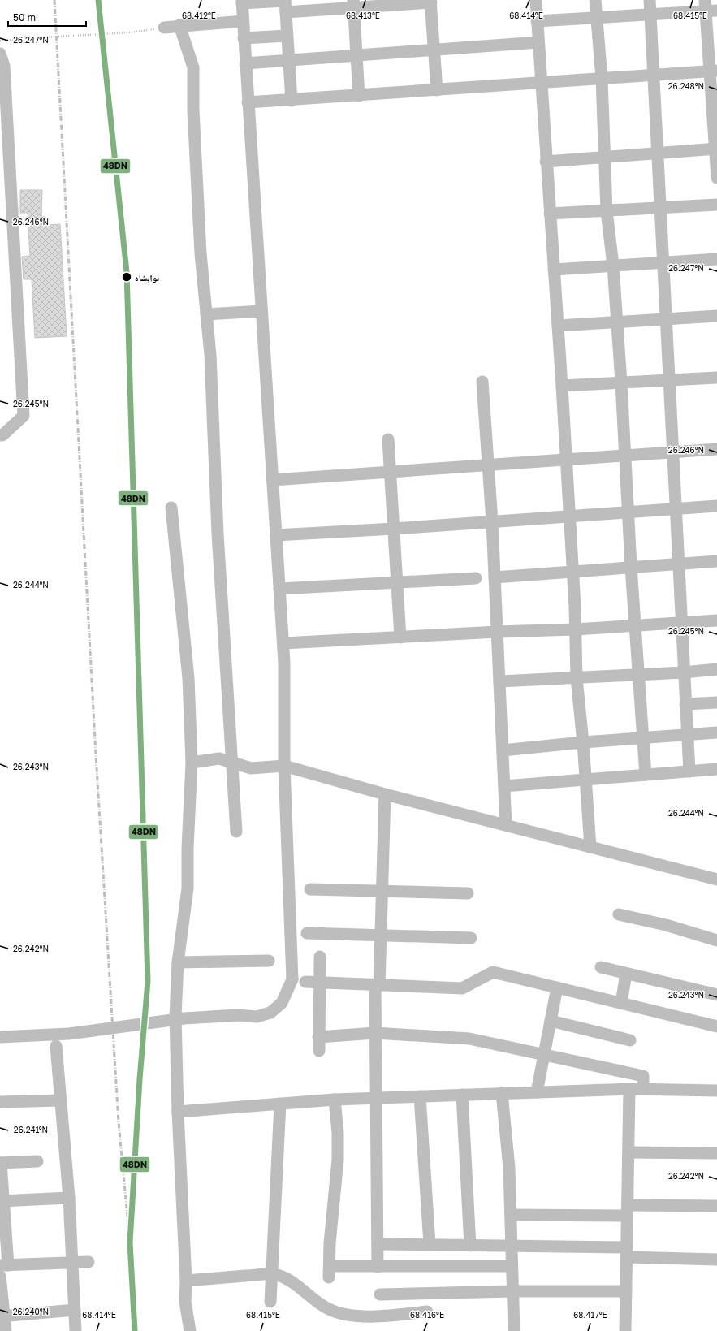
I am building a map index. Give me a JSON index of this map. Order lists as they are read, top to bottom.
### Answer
{
  "places": ["نوابشاہ"],
  "lines": ["transit line 48DN"],
  "scale_bar": "50 m",
  "coordinates": [
    "68.412°E",
    "68.413°E",
    "68.414°E",
    "68.415°E",
    "26.247°N",
    "26.248°N",
    "26.246°N",
    "26.245°N",
    "26.244°N",
    "26.243°N",
    "26.242°N",
    "26.241°N",
    "26.240°N",
    "68.416°E",
    "68.417°E"
  ]
}
